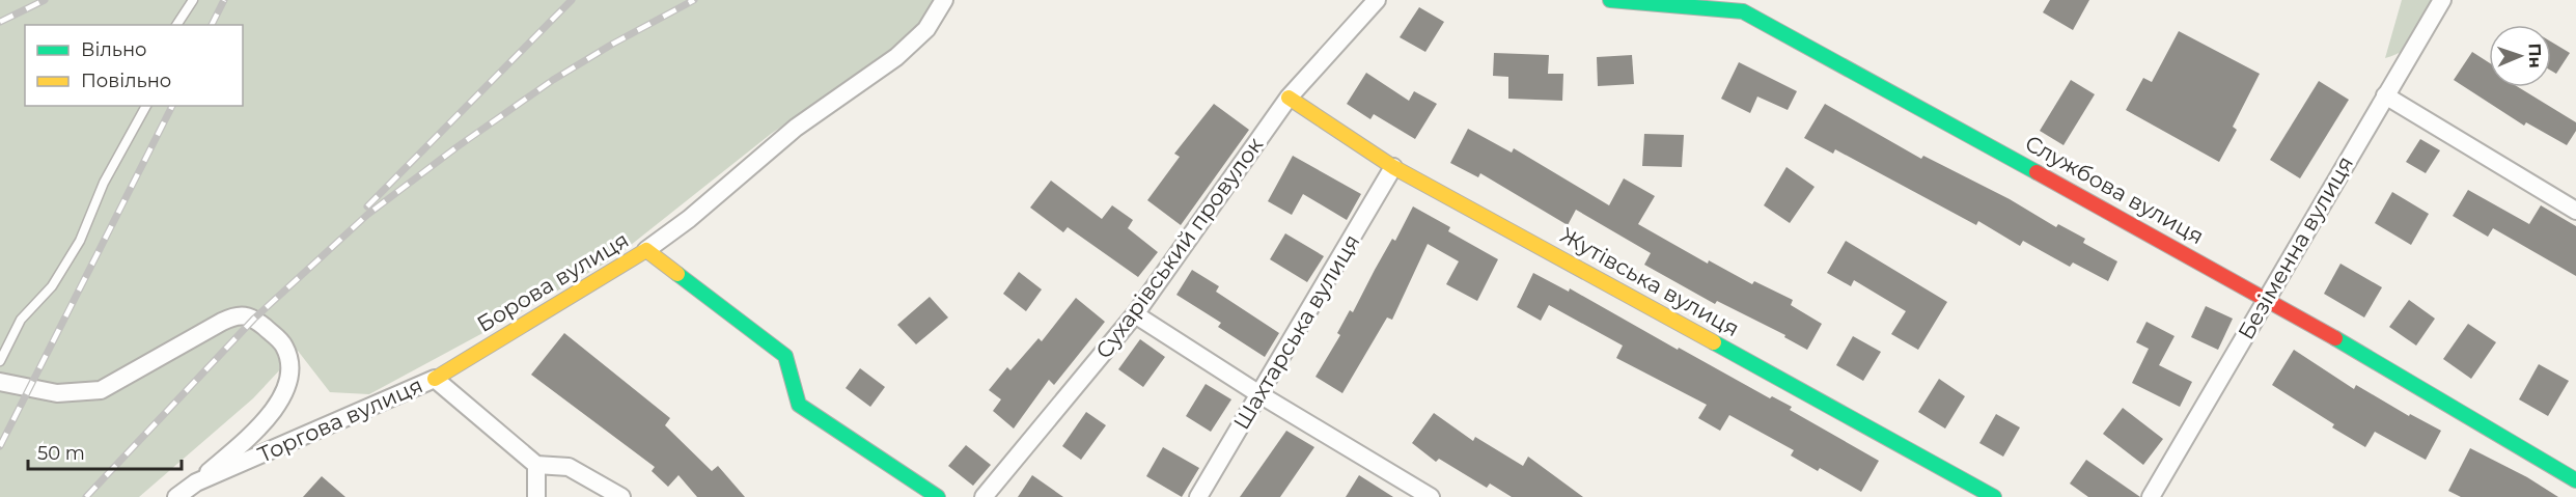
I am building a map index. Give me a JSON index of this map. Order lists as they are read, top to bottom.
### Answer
{
  "streets": {
    "street": [
      "Службова вулиця",
      "Сухарівський провулок",
      "Безіменна вулиця",
      "Борова вулиця",
      "Жутівська вулиця",
      "Шахтарська вулиця",
      "Торгова вулиця"
    ]
  },
  "crossings": [
    ["Службова вулиця", "Безіменна вулиця"],
    ["Сухарівський провулок", "Жутівська вулиця"],
    ["Борова вулиця", "Торгова вулиця"],
    ["Жутівська вулиця", "Шахтарська вулиця"]
  ],
  "legend": ["Вільно", "Повільно"],
  "scale_bar": "50 m",
  "north": "right"
}
